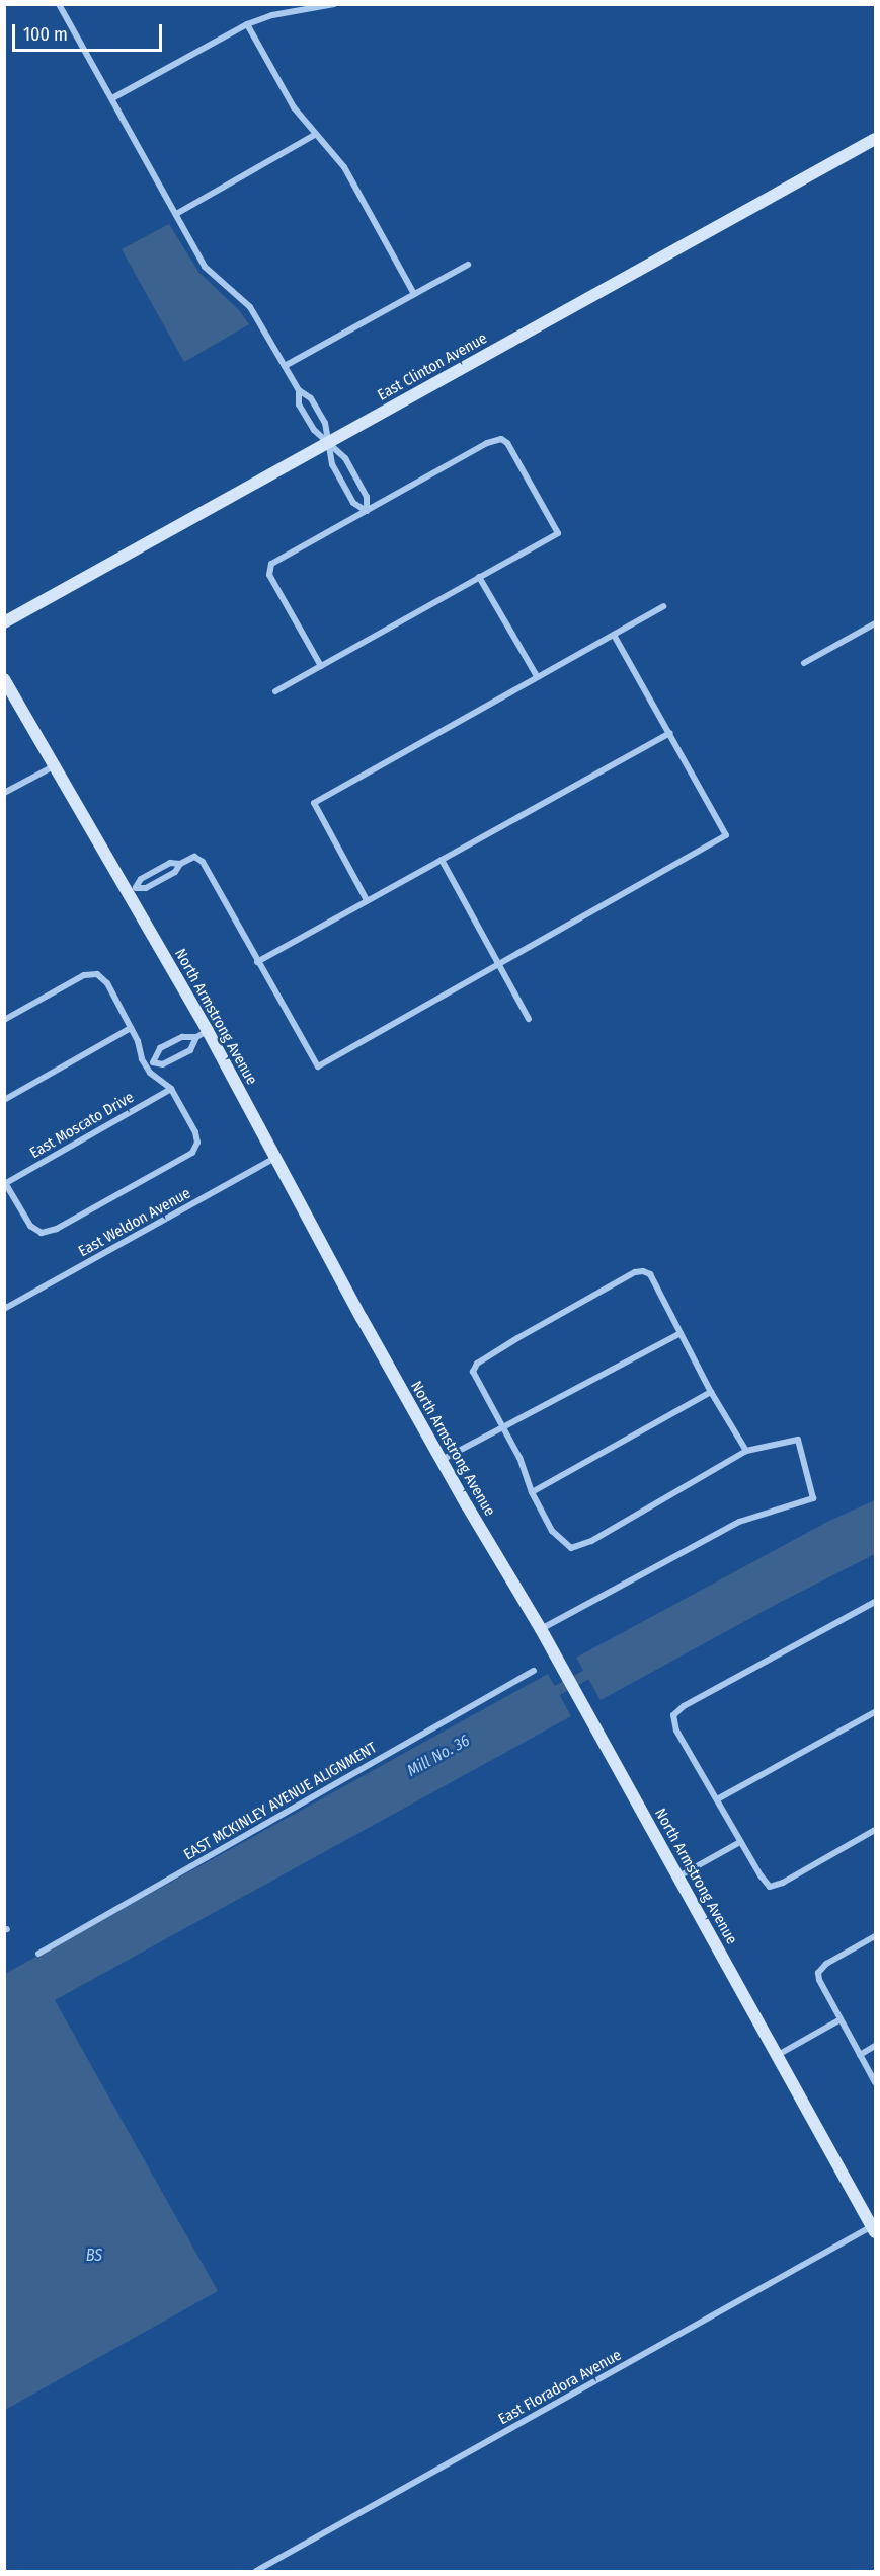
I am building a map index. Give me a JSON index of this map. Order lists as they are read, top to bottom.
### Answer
{
  "streets": {
    "street": [
      "East Clinton Avenue",
      "North Armstrong Avenue",
      "East Moscato Drive",
      "East Weldon Avenue",
      "EAST MCKINLEY AVENUE ALIGNMENT",
      "East Floradora Avenue"
    ]
  },
  "crossings": [
    ["North Armstrong Avenue", "East Weldon Avenue"],
    ["North Armstrong Avenue", "East Floradora Avenue"]
  ],
  "water": ["Mill No. 36", "BS"],
  "scale_bar": "100 m"
}
